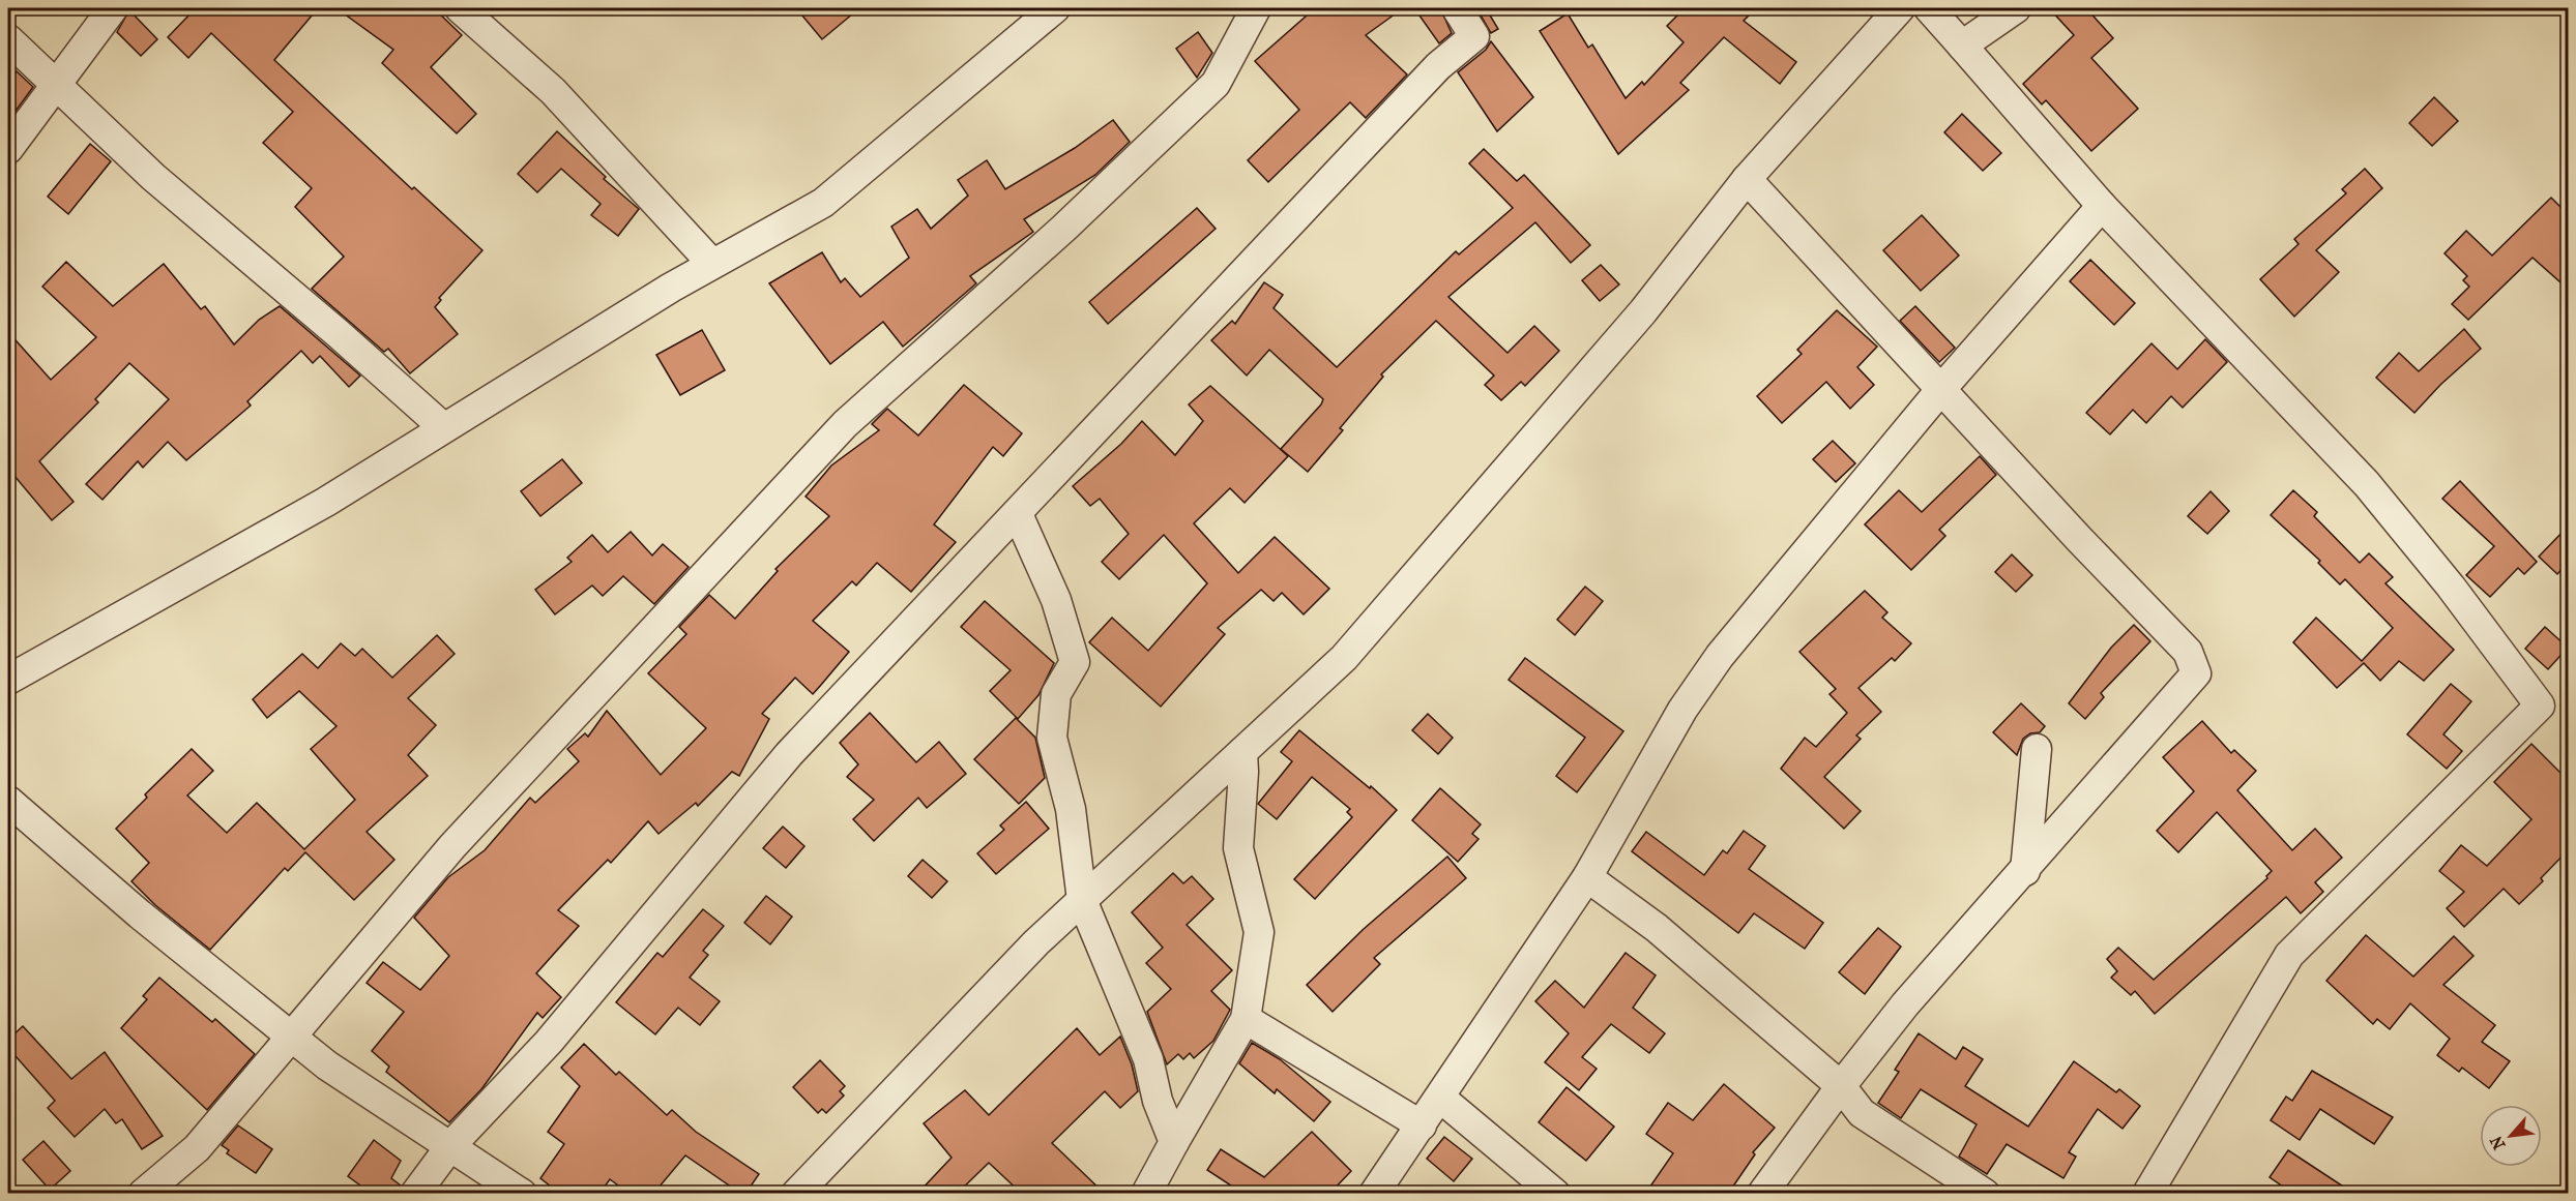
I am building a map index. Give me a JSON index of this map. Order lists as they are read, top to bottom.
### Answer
{
  "north": "bottom left"
}
